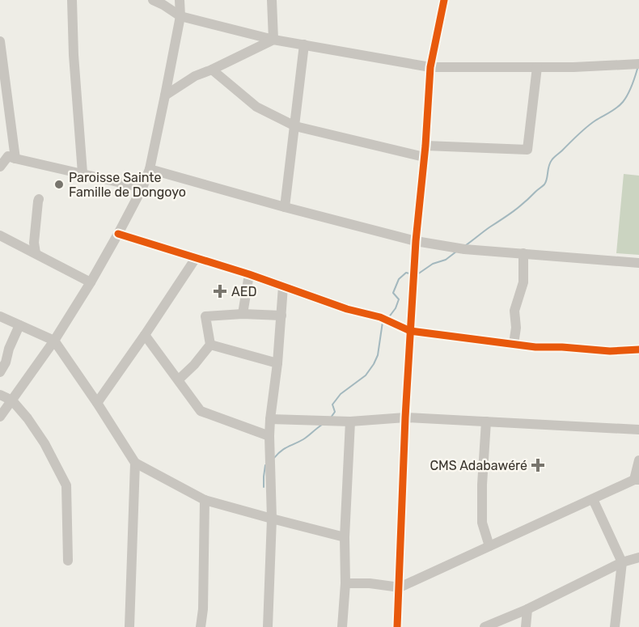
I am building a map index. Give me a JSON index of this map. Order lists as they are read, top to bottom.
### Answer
{
  "places": {
    "other": ["Paroisse Sainte Famille de Dongoyo"],
    "health": ["AED", "CMS Adabawéré"]
  }
}
